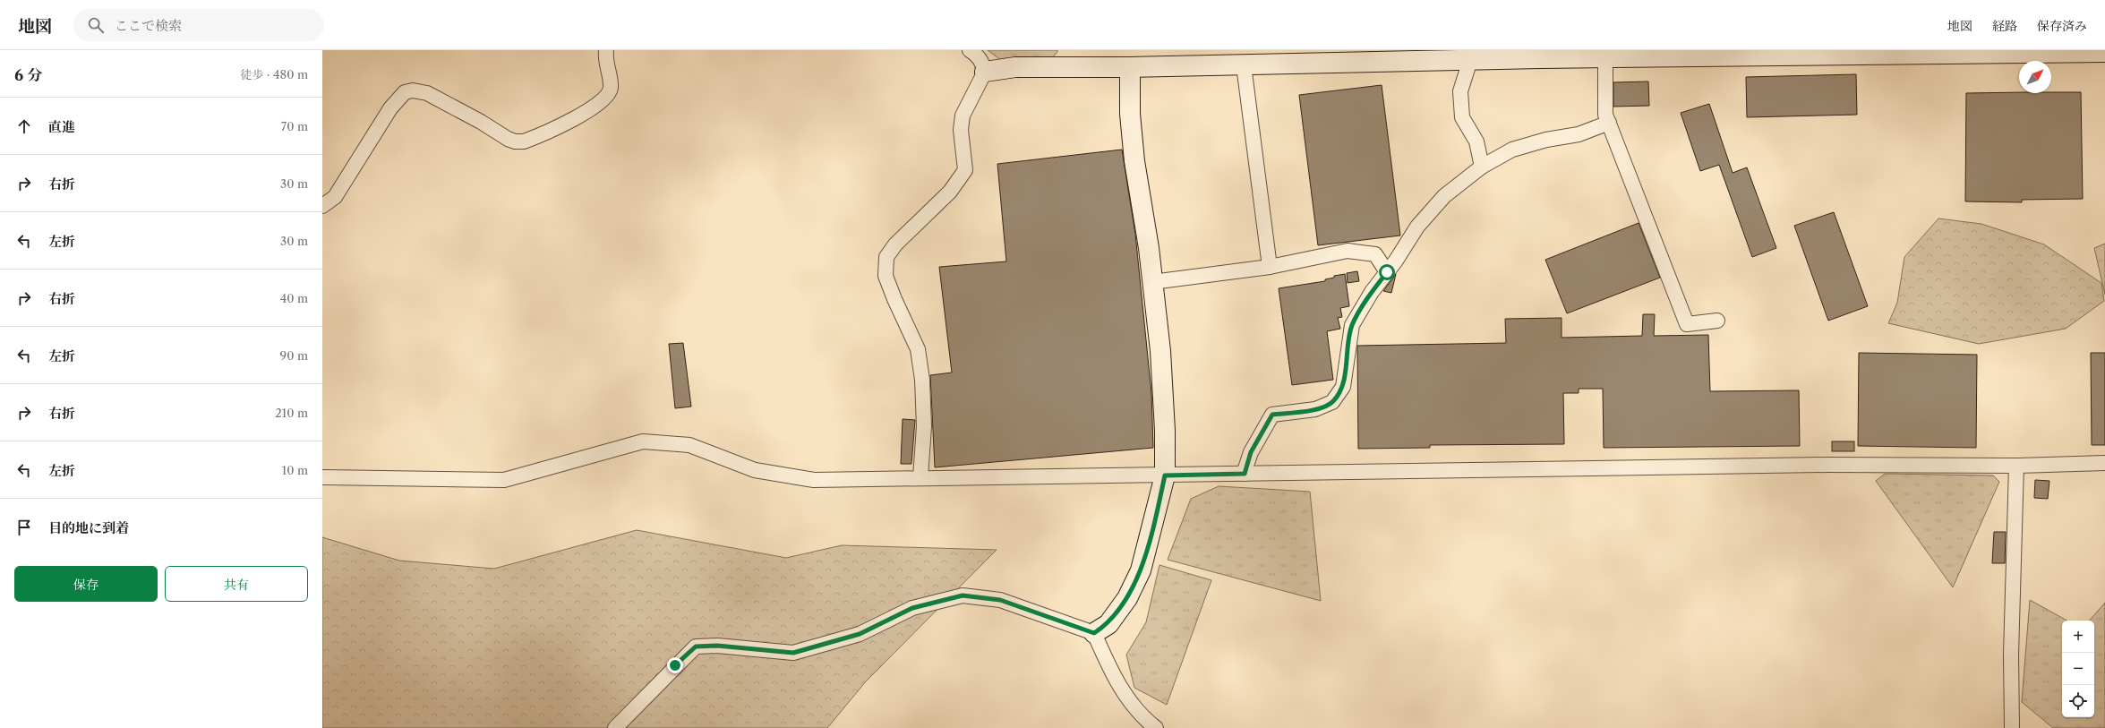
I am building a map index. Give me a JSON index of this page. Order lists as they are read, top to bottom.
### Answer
{
  "north": "top right",
  "page": {
    "header": "地図",
    "search": "ここで検索",
    "nav": ["地図", "経路", "保存済み"],
    "heading": ["6 分", "徒歩 · 480 m"],
    "list": [
      ["直進", "70 m"],
      ["右折", "30 m"],
      ["左折", "30 m"],
      ["右折", "40 m"],
      ["左折", "90 m"],
      ["右折", "210 m"],
      ["左折", "10 m"],
      "目的地に到着"
    ],
    "buttons": ["保存", "共有"],
    "map_buttons": ["+", "−"]
  }
}
